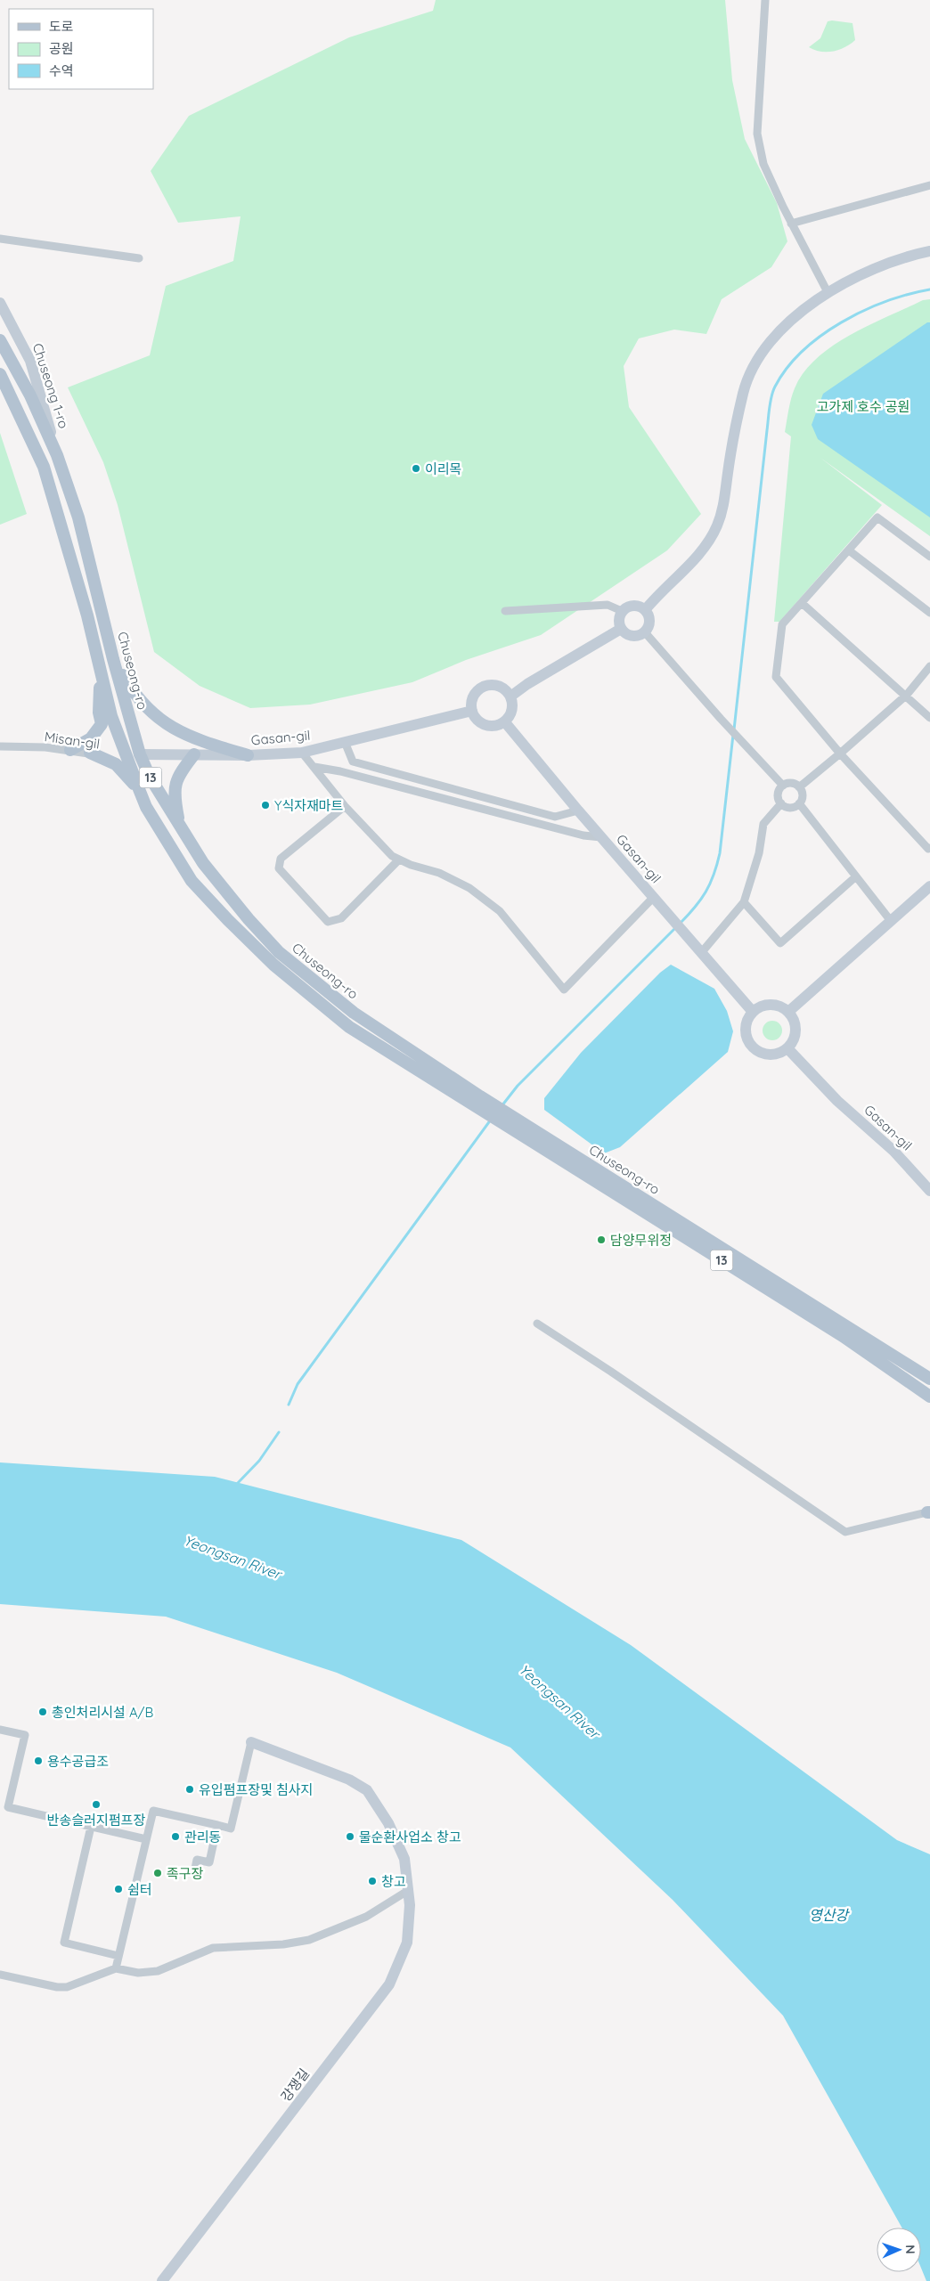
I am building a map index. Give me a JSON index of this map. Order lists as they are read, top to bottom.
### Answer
{
  "streets": {
    "main road": ["Chuseong-ro", "13"],
    "street": [
      "Chuseong 1-ro",
      "Gasan-gil",
      "Misan-gil",
      "강쟁길"
    ]
  },
  "crossings": [
    ["Chuseong 1-ro", "Chuseong-ro"],
    ["Chuseong-ro", "Gasan-gil"],
    ["Chuseong-ro", "Misan-gil"],
    ["Gasan-gil", "Misan-gil"]
  ],
  "water": ["Yeongsan River", "영산강"],
  "parks": ["고가제 호수 공원"],
  "places": [
    "이리목",
    "Y식자재마트",
    "담양무위정",
    "총인처리시설 A/B",
    "용수공급조",
    "유입펌프장및 침사지",
    "반송슬러지펌프장",
    "관리동",
    "물순환사업소 창고",
    "족구장",
    "창고",
    "쉼터"
  ],
  "legend": ["도로", "공원", "수역"],
  "north": "right"
}
